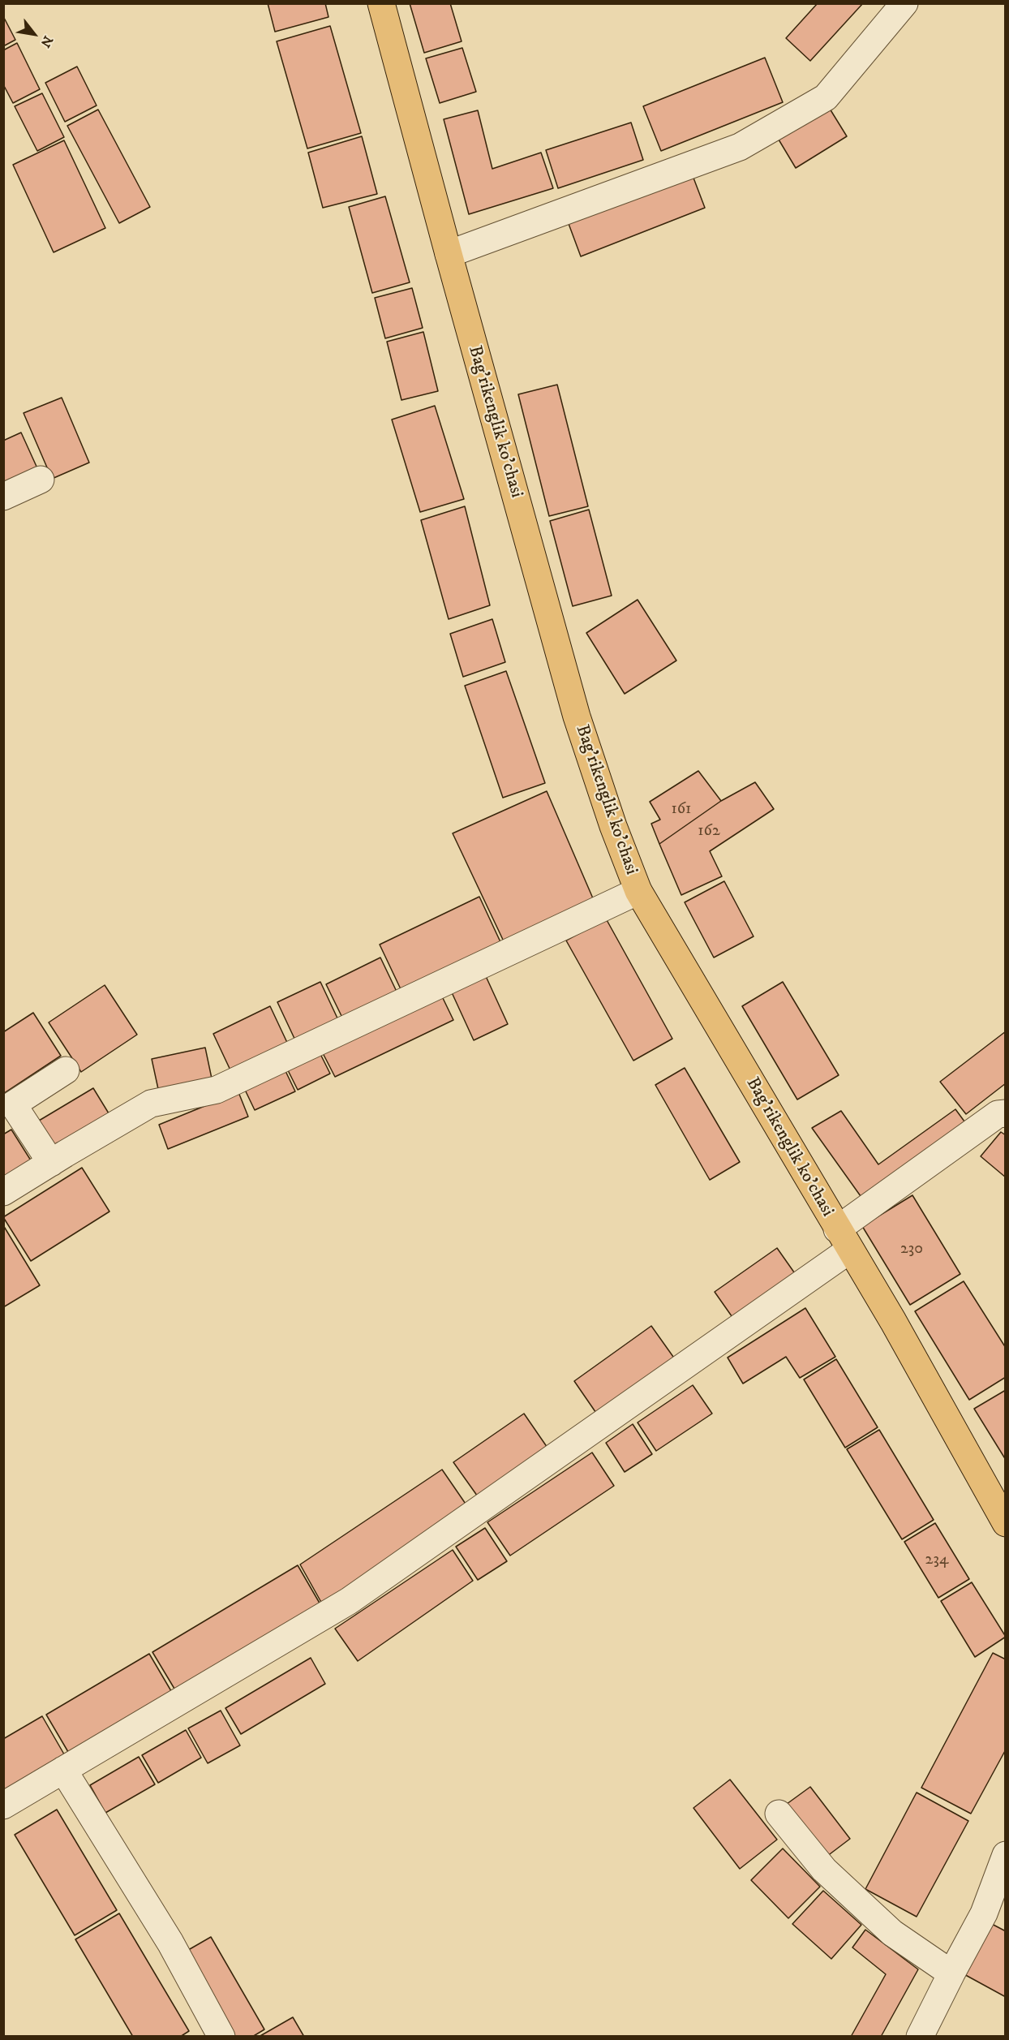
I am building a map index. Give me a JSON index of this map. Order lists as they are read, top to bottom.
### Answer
{
  "streets": {
    "main road": ["Bag'rikenglik ko'chasi"]
  },
  "house_numbers": [
    "161",
    "162",
    "230",
    "234"
  ],
  "north": "bottom right"
}
